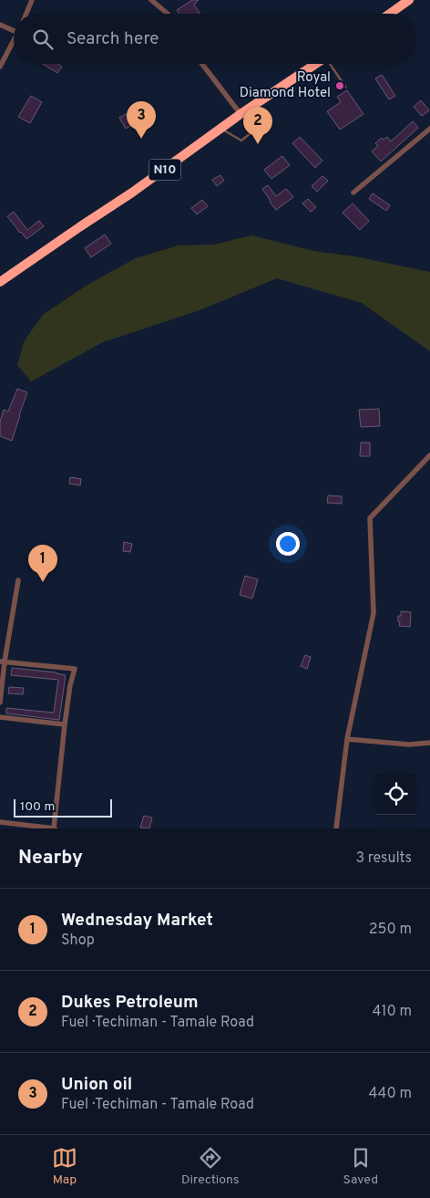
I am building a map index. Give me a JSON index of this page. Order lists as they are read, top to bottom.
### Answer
{
  "streets": {
    "highway": ["N10"]
  },
  "places": ["Royal Diamond Hotel"],
  "scale_bar": "100 m",
  "page": {
    "search": "Search here",
    "pins": ["3", "2", "1"],
    "scale": "100 m",
    "heading": ["Nearby", "3 results"],
    "list": [
      {
        "mark": "1",
        "name": "Wednesday Market",
        "note": "Shop",
        "value": "250 m"
      },
      {
        "mark": "2",
        "name": "Dukes Petroleum",
        "note": "Fuel · Techiman - Tamale Road",
        "value": "410 m"
      },
      {
        "mark": "3",
        "name": "Union oil",
        "note": "Fuel · Techiman - Tamale Road",
        "value": "440 m"
      }
    ],
    "nav": ["Map", "Directions", "Saved"]
  }
}
